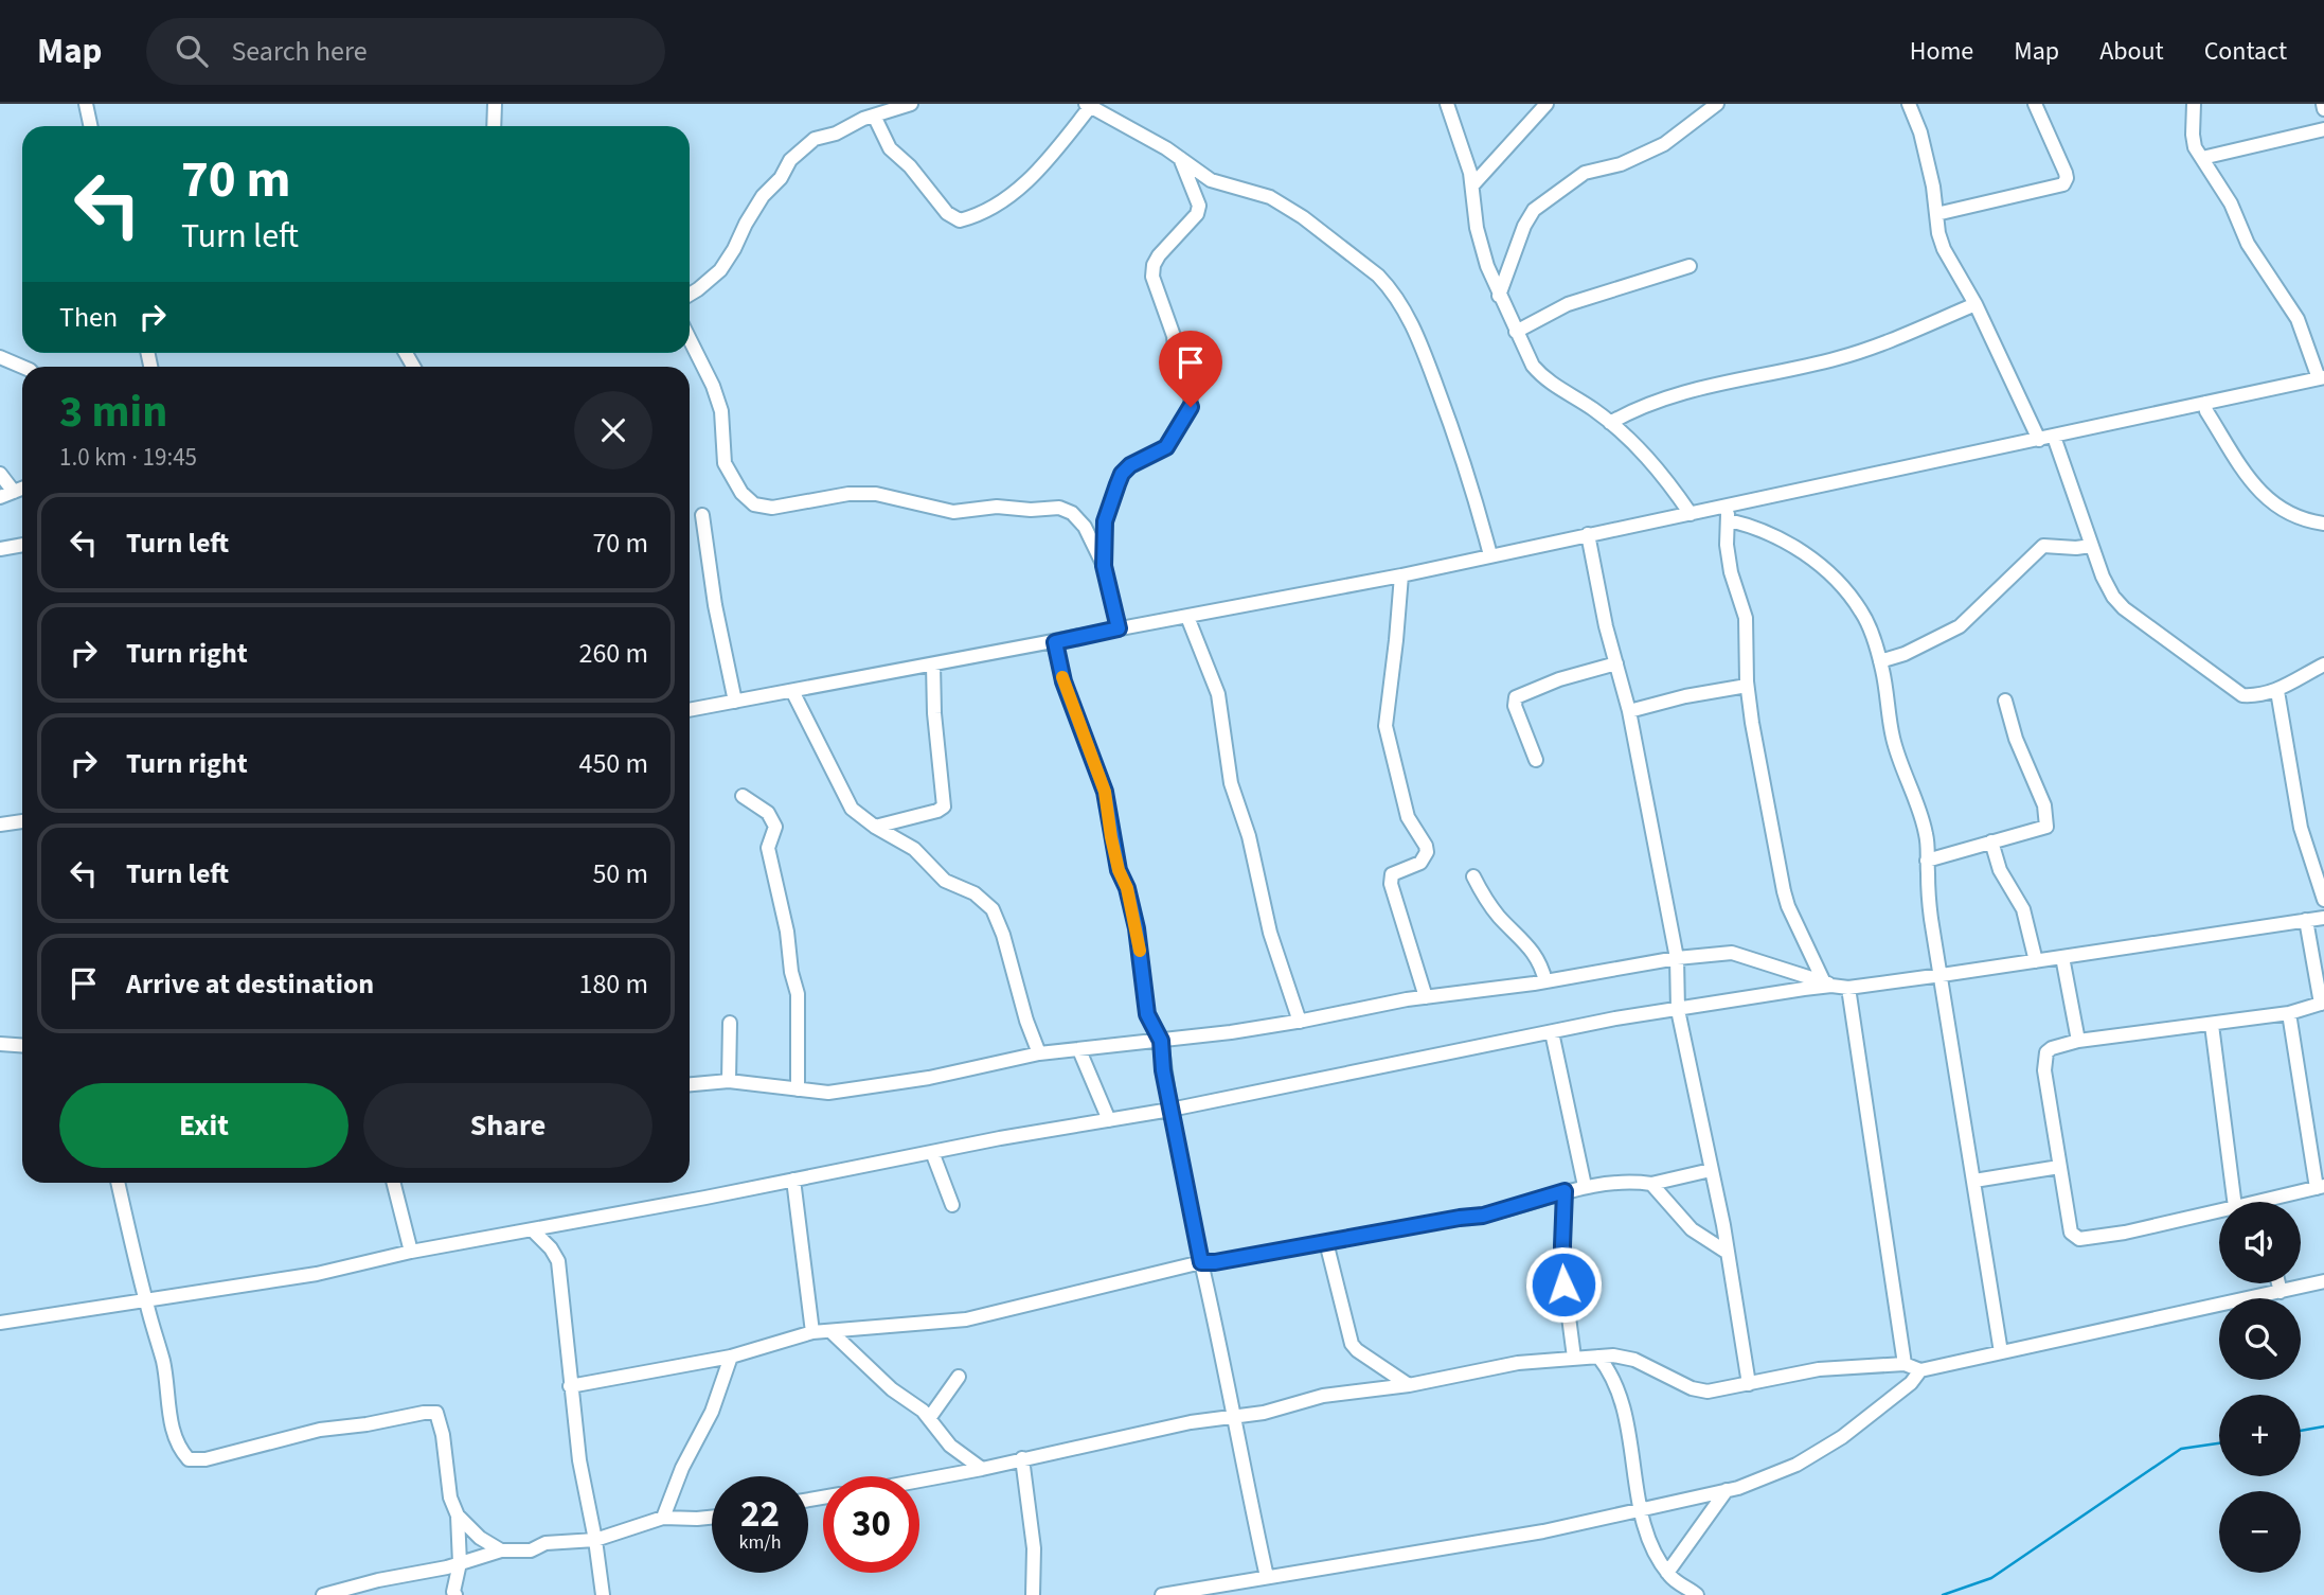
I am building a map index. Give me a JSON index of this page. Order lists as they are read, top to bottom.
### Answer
{
  "page": {
    "header": "Map",
    "search": "Search here",
    "nav": [
      "Home",
      "Map",
      "About",
      "Contact"
    ],
    "turn": ["70 m", "Turn left"],
    "then": "Then",
    "heading": ["3 min", "1.0 km · 19:45"],
    "list": [
      {
        "name": "Turn left",
        "value": "70 m"
      },
      {
        "name": "Turn right",
        "value": "260 m"
      },
      {
        "name": "Turn right",
        "value": "450 m"
      },
      {
        "name": "Turn left",
        "value": "50 m"
      },
      {
        "name": "Arrive at destination",
        "value": "180 m"
      }
    ],
    "buttons": ["Exit", "Share"],
    "map_buttons": ["+", "−"],
    "speed": "22 km/h",
    "limit": "30"
  }
}
